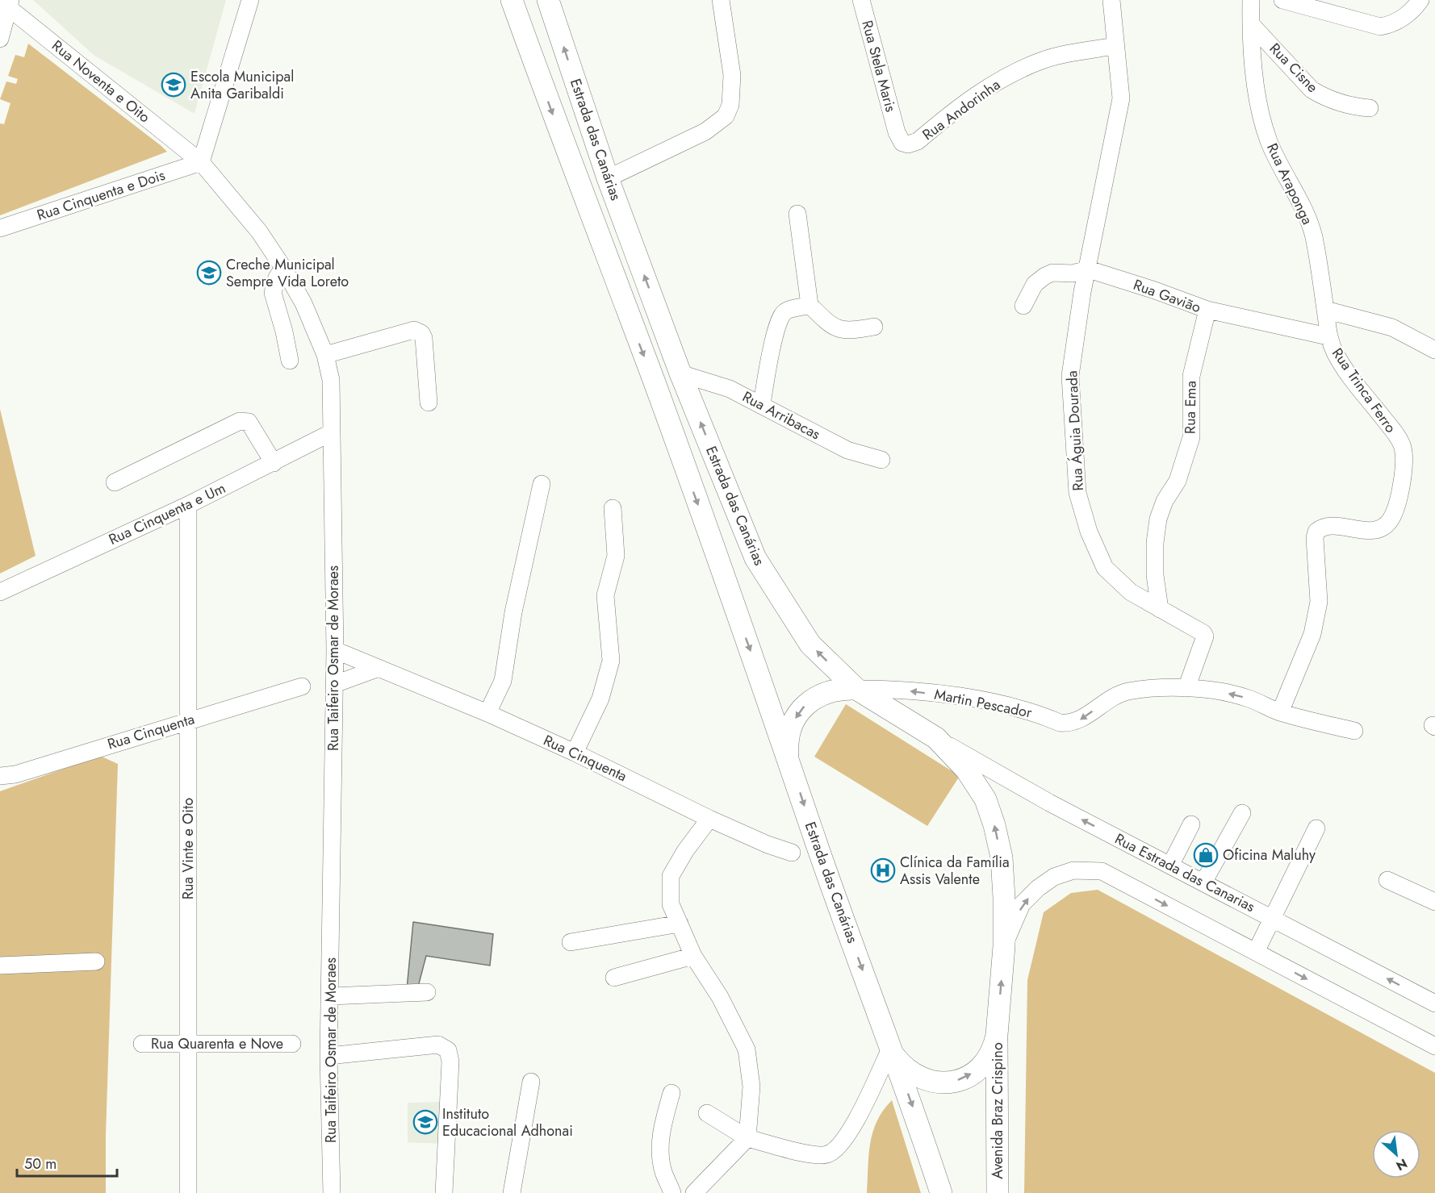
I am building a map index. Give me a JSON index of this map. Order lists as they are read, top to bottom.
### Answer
{
  "streets": {
    "main road": ["Estrada das Canárias", "Avenida Braz Crispino"],
    "street": [
      "Rua Stela Maris",
      "Rua Cisne",
      "Rua Noventa e Oito",
      "Rua Andorinha",
      "Rua Araponga",
      "Rua Cinquenta e Dois",
      "Rua Gavião",
      "Rua Trinca Ferro",
      "Rua Ema",
      "Rua Arribacas",
      "Rua Águia Dourada",
      "Rua Cinquenta e Um",
      "Rua Taifeiro Osmar de Moraes",
      "Martin Pescador",
      "Rua Cinquenta",
      "Rua Vinte e Oito",
      "Rua Estrada das Canarias",
      "Rua Quarenta e Nove"
    ]
  },
  "crossings": [
    ["Rua Stela Maris", "Rua Andorinha"],
    ["Rua Cisne", "Rua Araponga"],
    ["Rua Noventa e Oito", "Rua Cinquenta e Dois"],
    ["Rua Noventa e Oito", "Rua Taifeiro Osmar de Moraes"],
    ["Rua Andorinha", "Rua Águia Dourada"],
    ["Estrada das Canárias", "Rua Arribacas"],
    ["Estrada das Canárias", "Martin Pescador"],
    ["Estrada das Canárias", "Rua Estrada das Canarias"],
    ["Estrada das Canárias", "Avenida Braz Crispino"],
    ["Rua Araponga", "Rua Trinca Ferro"],
    ["Rua Cinquenta e Dois", "Rua Taifeiro Osmar de Moraes"],
    ["Rua Gavião", "Rua Trinca Ferro"],
    ["Rua Gavião", "Rua Ema"],
    ["Rua Gavião", "Rua Águia Dourada"],
    ["Rua Trinca Ferro", "Martin Pescador"],
    ["Rua Ema", "Rua Águia Dourada"],
    ["Rua Águia Dourada", "Martin Pescador"],
    ["Rua Cinquenta e Um", "Rua Taifeiro Osmar de Moraes"],
    ["Rua Cinquenta e Um", "Rua Vinte e Oito"],
    ["Rua Taifeiro Osmar de Moraes", "Rua Cinquenta"],
    ["Rua Cinquenta", "Rua Vinte e Oito"],
    ["Rua Vinte e Oito", "Rua Quarenta e Nove"]
  ],
  "one_way": ["Martin Pescador"],
  "places": {
    "school or university": ["Escola Municipal Anita Garibaldi", "Creche Municipal Sempre Vida Loreto", "Instituto Educacional Adhonai"],
    "shop": ["Oficina Maluhy"],
    "hospital": ["Clínica da Família Assis Valente"]
  },
  "scale_bar": "50 m",
  "north": "bottom right"
}
